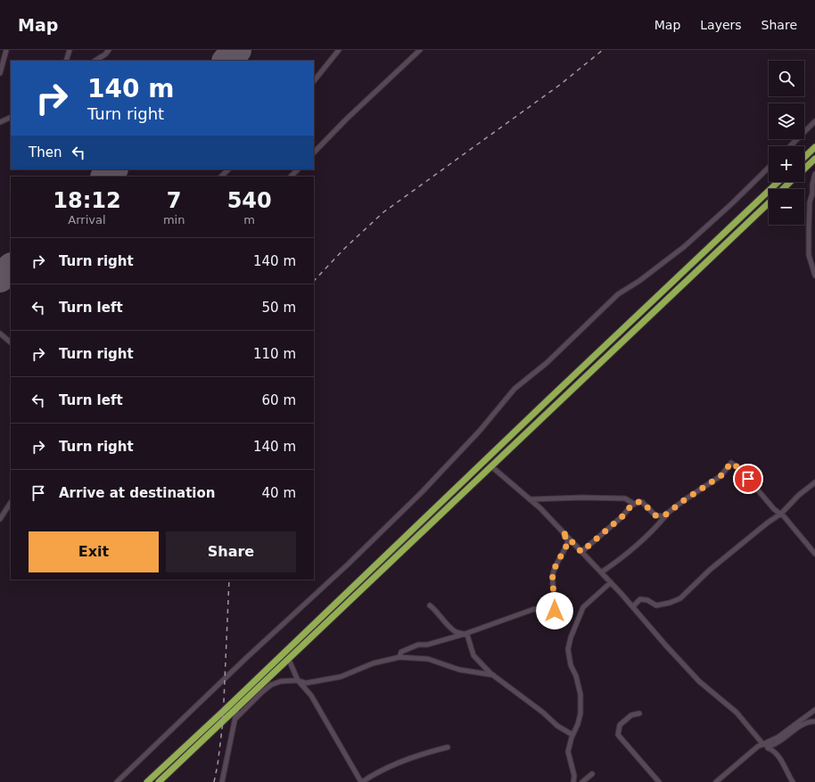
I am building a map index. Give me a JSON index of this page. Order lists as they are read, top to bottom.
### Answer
{
  "page": {
    "header": "Map",
    "nav": ["Map", "Layers", "Share"],
    "map_buttons": ["+", "−"],
    "turn": ["140 m", "Turn right"],
    "then": "Then",
    "eta": [
      "18:12",
      "Arrival",
      "7",
      "min",
      "540",
      "m"
    ],
    "list": [
      {
        "name": "Turn right",
        "value": "140 m"
      },
      {
        "name": "Turn left",
        "value": "50 m"
      },
      {
        "name": "Turn right",
        "value": "110 m"
      },
      {
        "name": "Turn left",
        "value": "60 m"
      },
      {
        "name": "Turn right",
        "value": "140 m"
      },
      {
        "name": "Arrive at destination",
        "value": "40 m"
      }
    ],
    "buttons": ["Exit", "Share"]
  }
}
